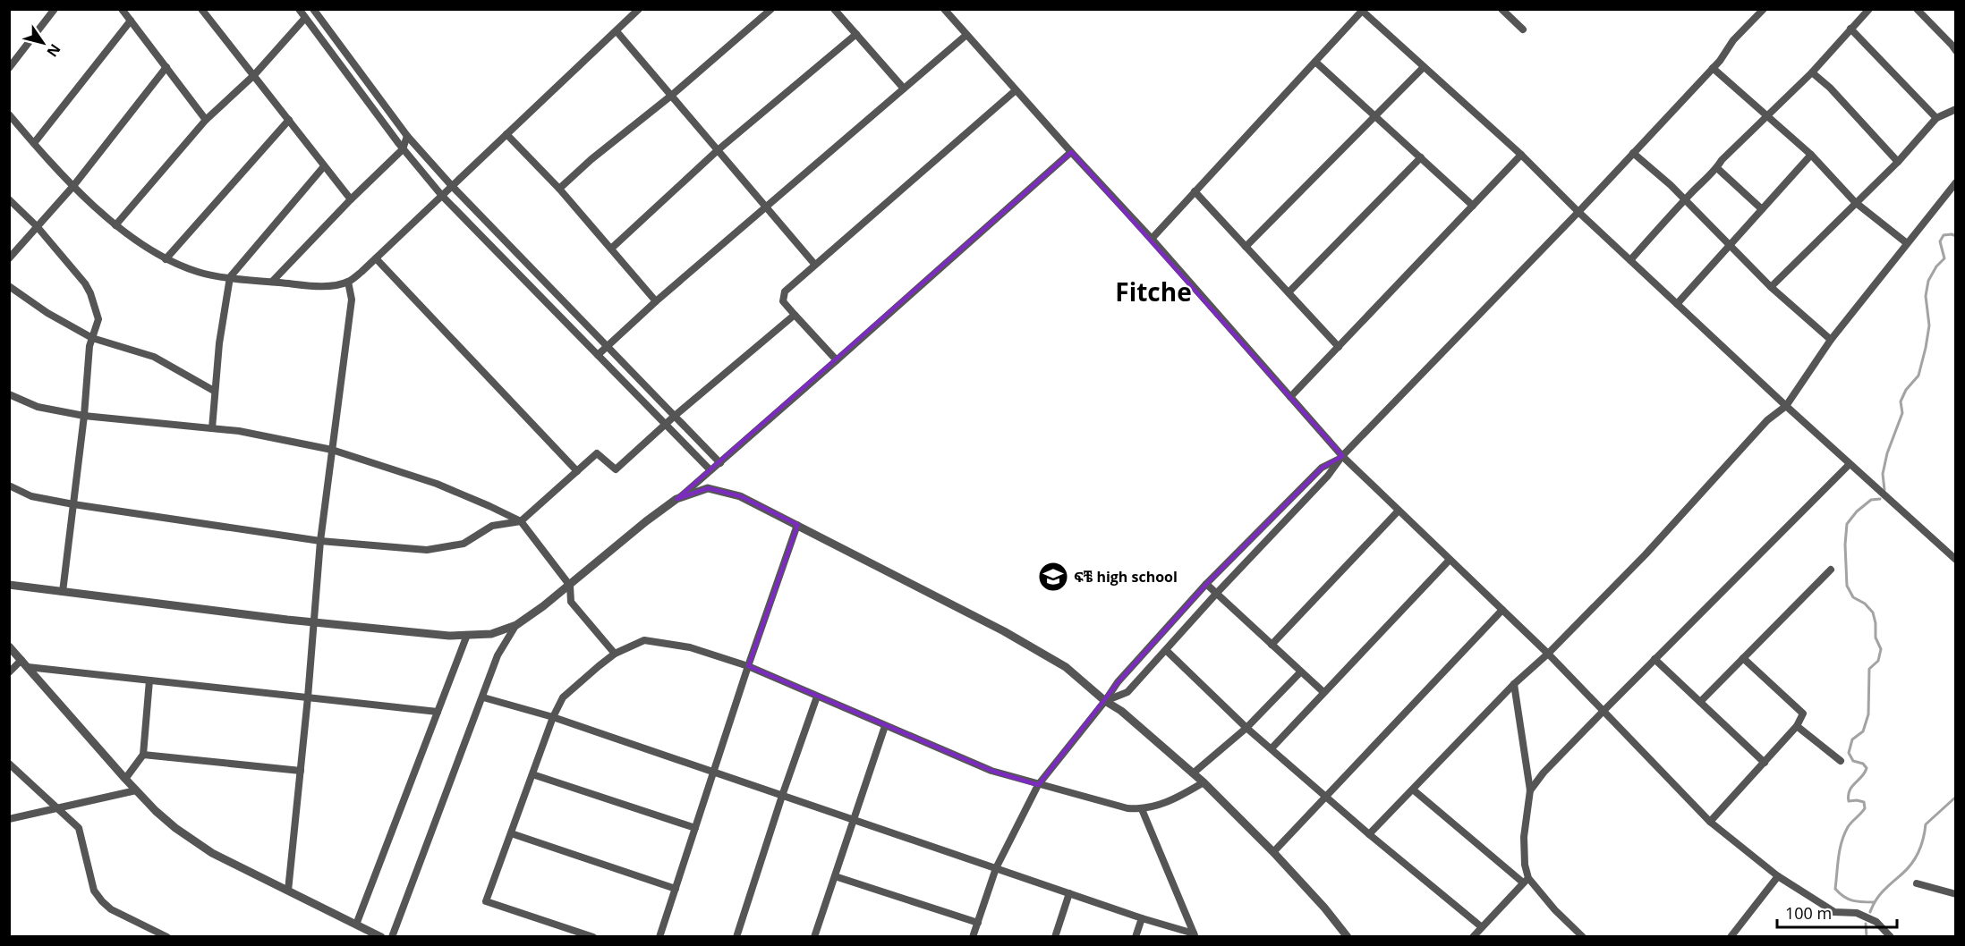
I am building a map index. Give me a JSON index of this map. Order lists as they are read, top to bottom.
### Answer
{
  "districts": ["Fitche"],
  "places": {
    "school or university": ["ፍቼ high school"]
  },
  "scale_bar": "100 m",
  "north": "bottom right"
}
